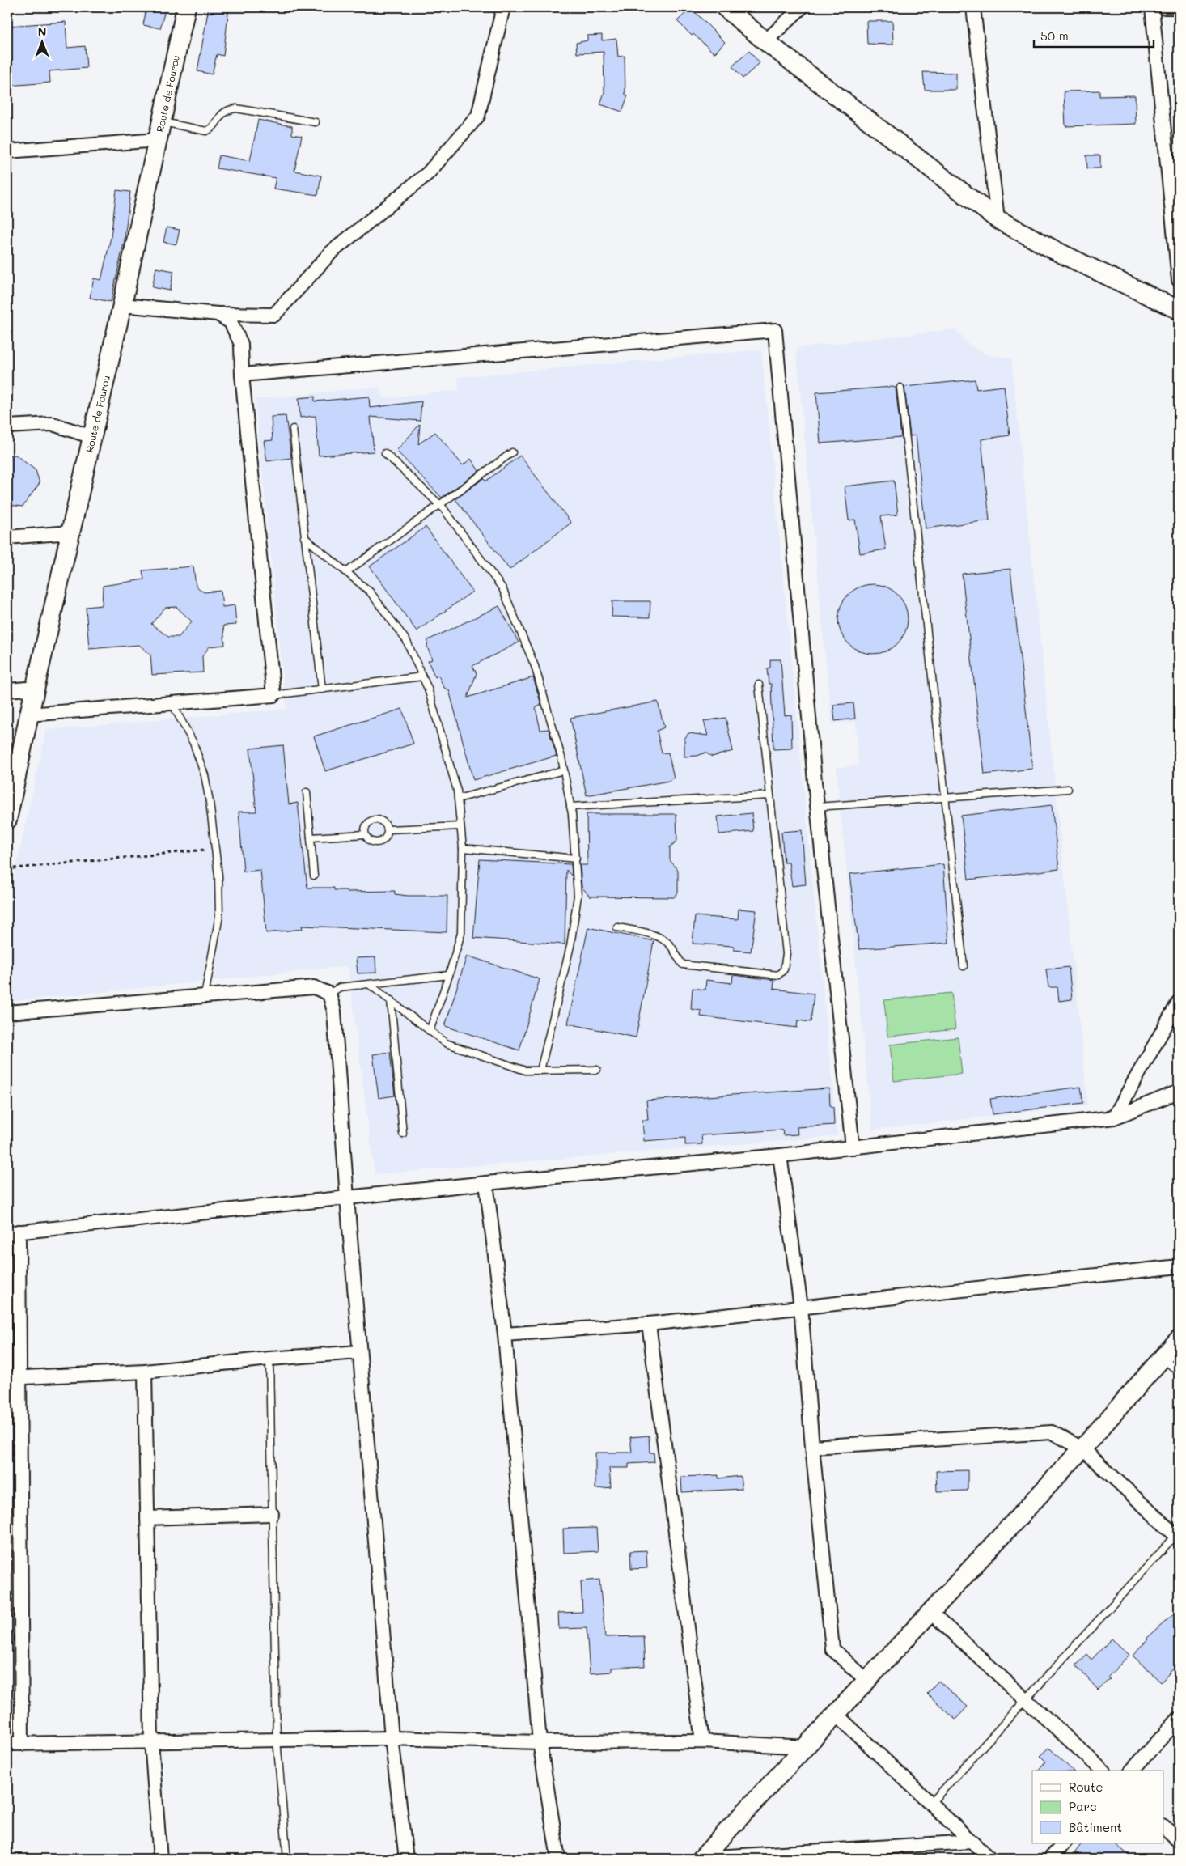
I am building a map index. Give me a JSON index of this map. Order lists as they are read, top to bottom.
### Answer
{
  "streets": {
    "street": ["Route de Fourou"]
  },
  "legend": ["Route", "Parc", "Bâtiment"],
  "scale_bar": "50 m",
  "north": "top"
}
